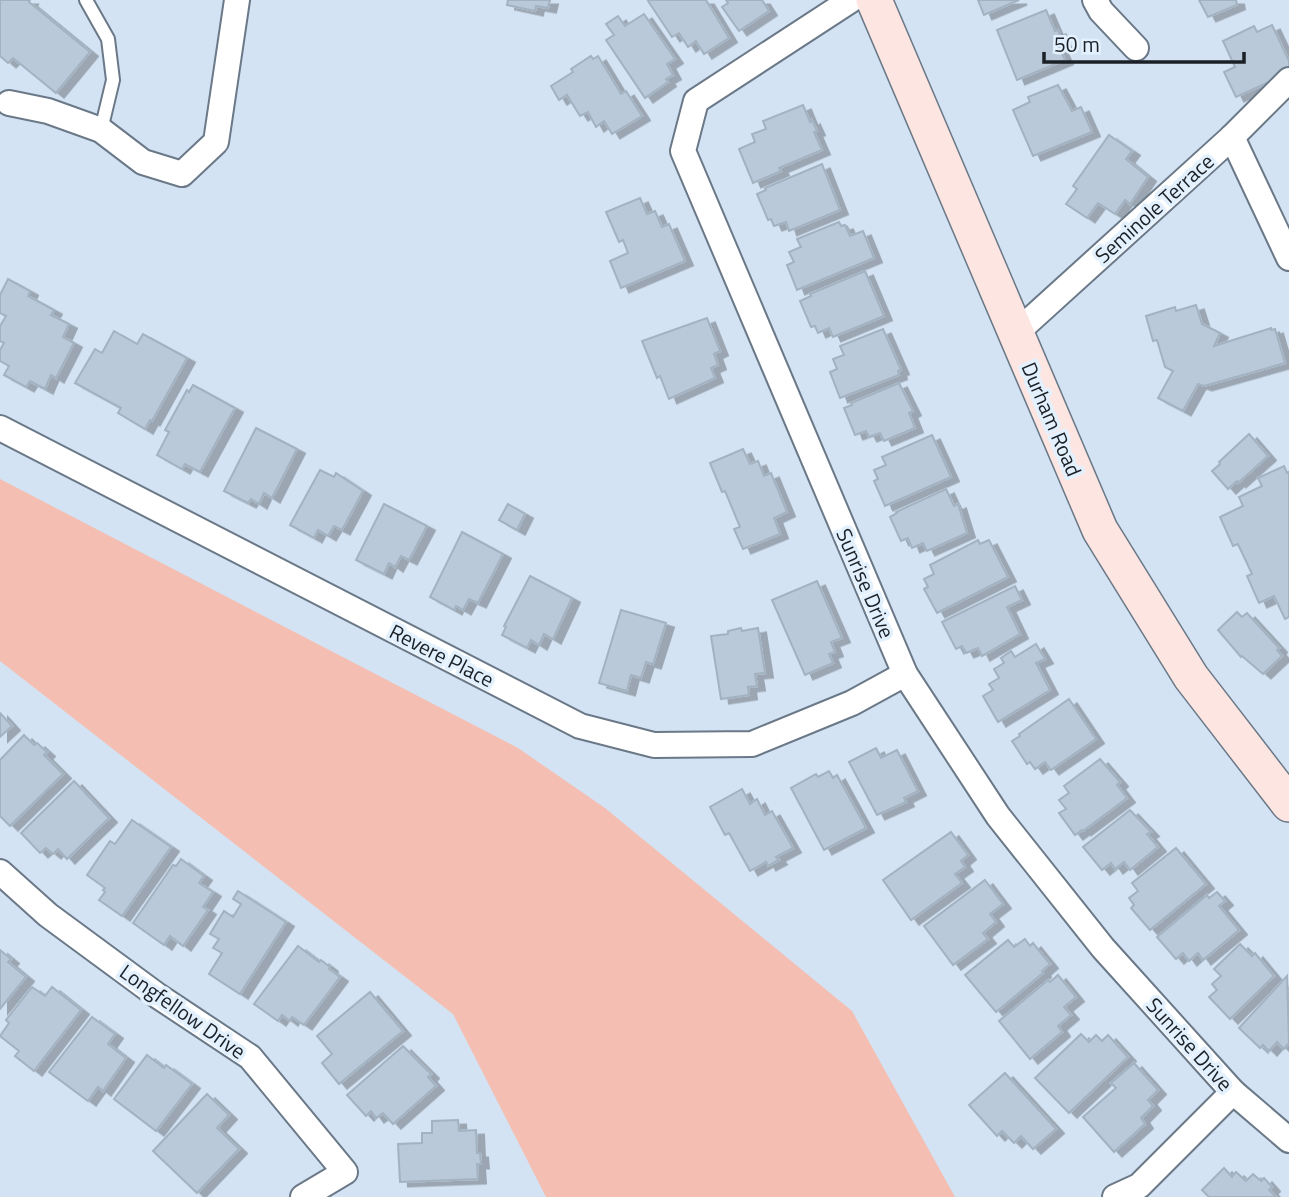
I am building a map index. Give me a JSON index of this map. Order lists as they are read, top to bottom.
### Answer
{
  "streets": {
    "main road": ["Durham Road"],
    "street": [
      "Seminole Terrace",
      "Sunrise Drive",
      "Revere Place",
      "Longfellow Drive"
    ]
  },
  "crossings": [
    ["Seminole Terrace", "Durham Road"],
    ["Sunrise Drive", "Revere Place"]
  ],
  "scale_bar": "50 m"
}
